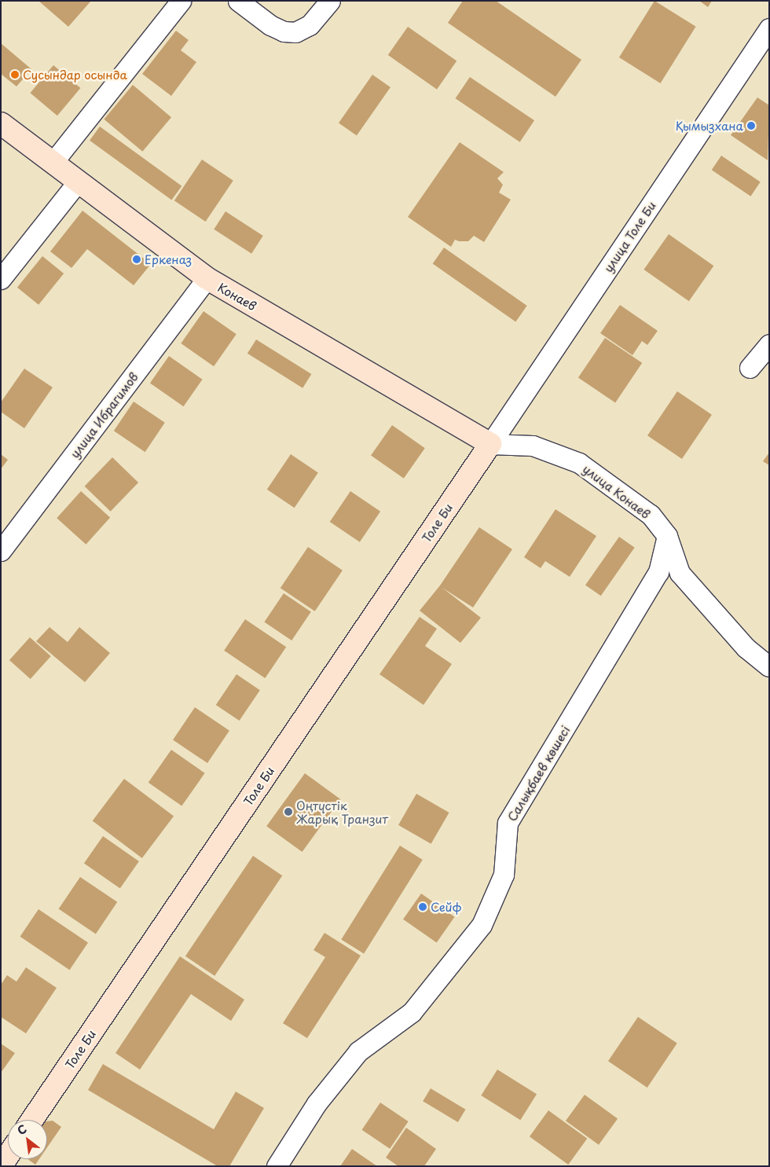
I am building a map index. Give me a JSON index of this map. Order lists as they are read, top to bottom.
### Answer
{
  "streets": {
    "main road": ["Конаев", "Толе Би"],
    "street": [
      "улица Толе Би",
      "улица Ибрагимов",
      "улица Конаев",
      "Салықбаев көшесі"
    ]
  },
  "crossings": [
    ["улица Толе Би", "Конаев"],
    ["улица Толе Би", "улица Конаев"],
    ["улица Толе Би", "Толе Би"],
    ["Конаев", "улица Ибрагимов"],
    ["Конаев", "улица Конаев"],
    ["Конаев", "Толе Би"],
    ["улица Конаев", "Толе Би"],
    ["улица Конаев", "Салықбаев көшесі"]
  ],
  "places": [
    "Сусындар осында",
    "Қымызхана",
    "Еркеназ",
    "Оңтүстік Жарық Транзит",
    "Сейф"
  ],
  "north": "top left"
}
